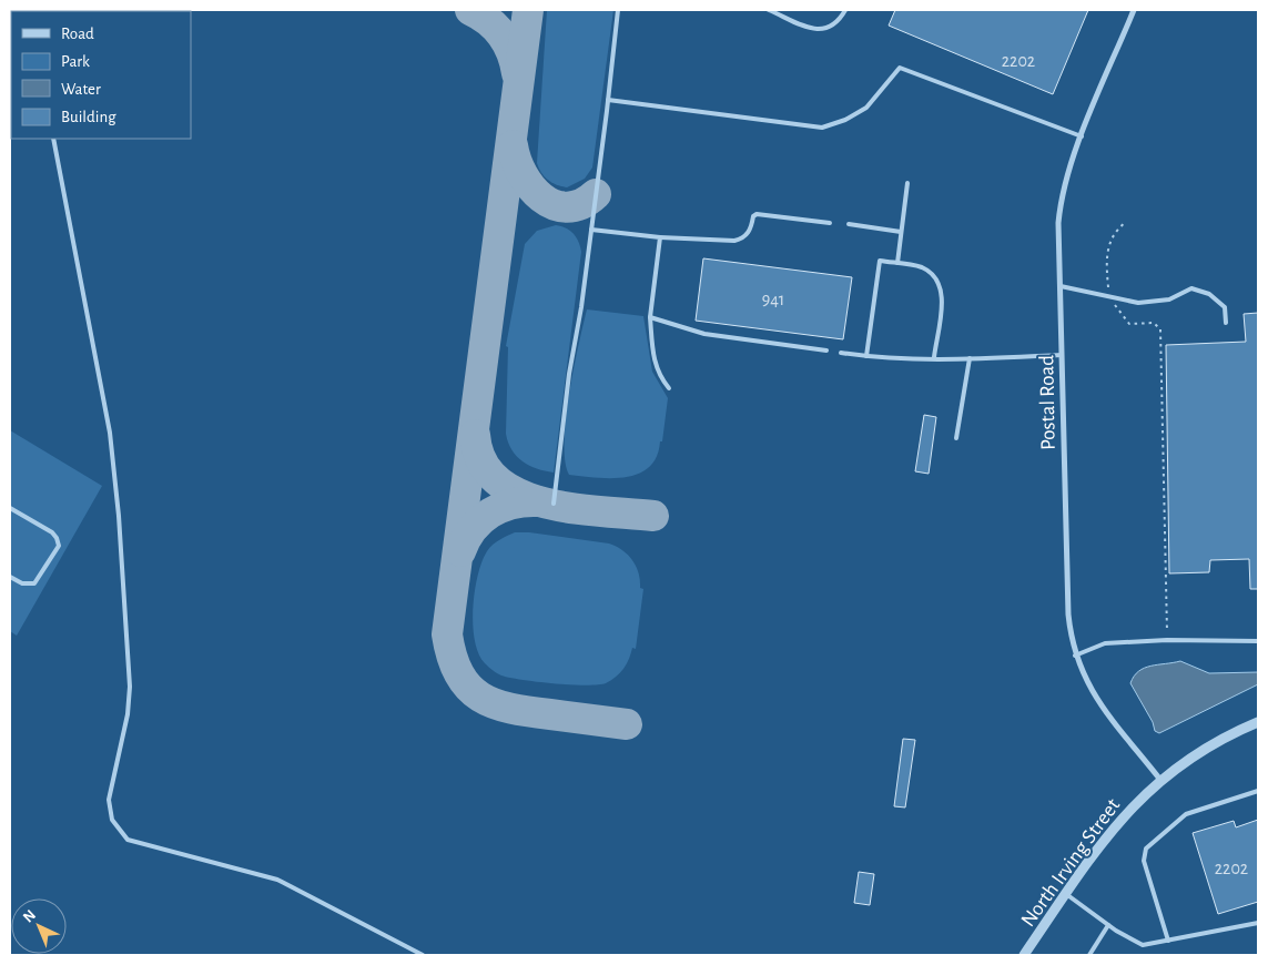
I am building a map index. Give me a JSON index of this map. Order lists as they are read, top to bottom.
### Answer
{
  "streets": {
    "street": ["Postal Road", "North Irving Street"]
  },
  "crossings": [
    ["Postal Road", "North Irving Street"]
  ],
  "house_numbers": ["2202", "941", "2202"],
  "legend": [
    "Road",
    "Park",
    "Water",
    "Building"
  ],
  "north": "top left"
}
